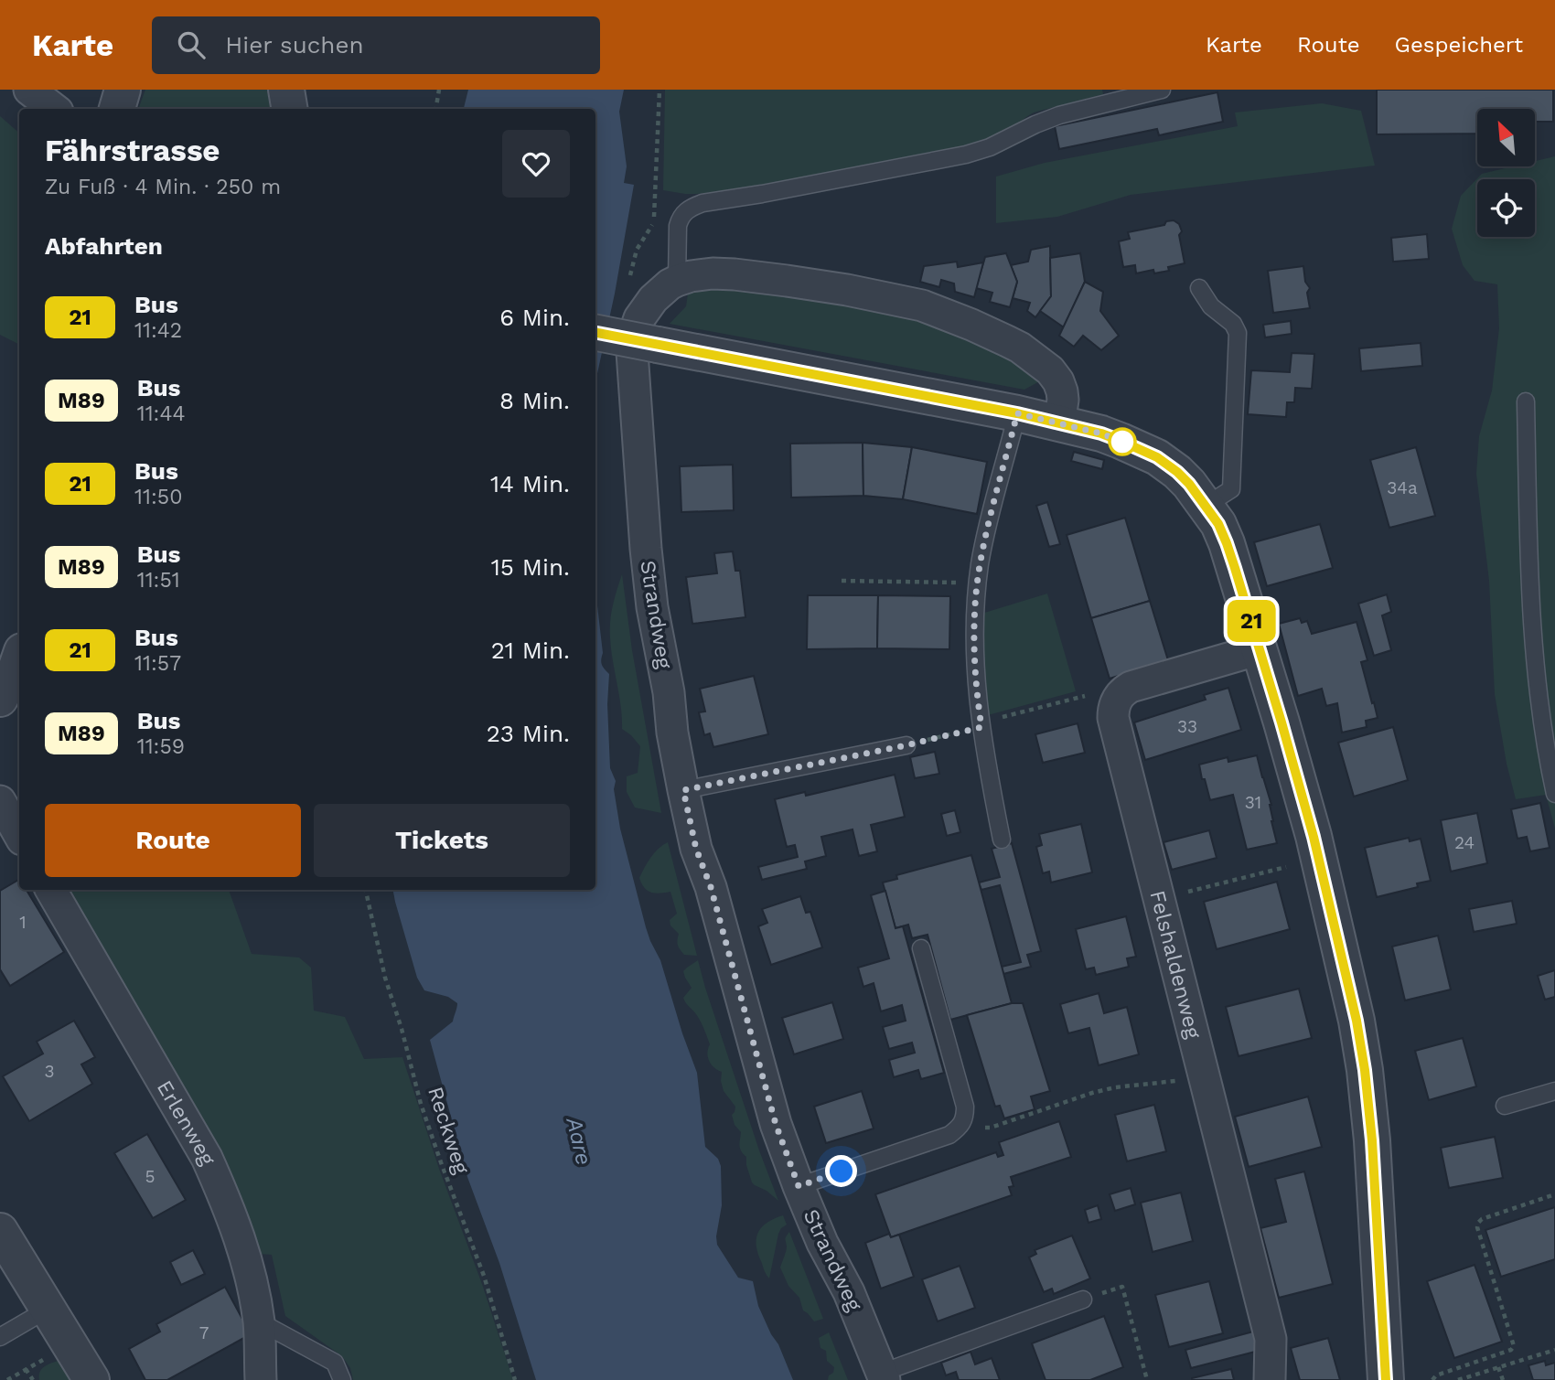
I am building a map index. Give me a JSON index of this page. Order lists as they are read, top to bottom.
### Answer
{
  "streets": {
    "street": ["Strandweg", "Felshaldenweg", "Erlenweg"],
    "path": ["Reckweg"]
  },
  "water": ["Aare"],
  "lines": ["bus line 21"],
  "house_numbers": [
    "34a",
    "33",
    "31",
    "24",
    "1",
    "3",
    "5",
    "7"
  ],
  "north": "top left",
  "page": {
    "header": "Karte",
    "search": "Hier suchen",
    "nav": ["Karte", "Route", "Gespeichert"],
    "on_map": "21",
    "heading": [
      ["Fährstrasse", "Zu Fuß · 4 Min. · 250 m"],
      "Abfahrten"
    ],
    "list": [
      {
        "mark": "21",
        "name": "Bus",
        "note": "11:42",
        "value": "6 Min."
      },
      {
        "mark": "M89",
        "name": "Bus",
        "note": "11:44",
        "value": "8 Min."
      },
      {
        "mark": "21",
        "name": "Bus",
        "note": "11:50",
        "value": "14 Min."
      },
      {
        "mark": "M89",
        "name": "Bus",
        "note": "11:51",
        "value": "15 Min."
      },
      {
        "mark": "21",
        "name": "Bus",
        "note": "11:57",
        "value": "21 Min."
      },
      {
        "mark": "M89",
        "name": "Bus",
        "note": "11:59",
        "value": "23 Min."
      }
    ],
    "buttons": ["Route", "Tickets"]
  }
}
